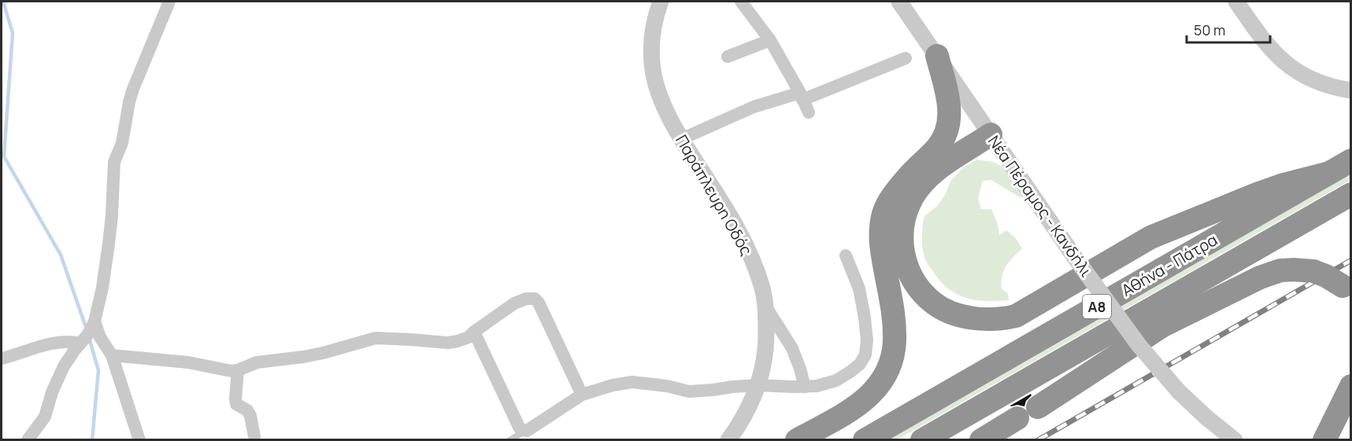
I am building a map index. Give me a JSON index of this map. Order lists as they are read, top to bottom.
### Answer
{
  "streets": {
    "highway": ["Αθήνα - Πάτρα", "Α8"],
    "street": ["Παράπλευρη Οδός", "Νέα Πέραμος - Κανδήλι"]
  },
  "scale_bar": "50 m"
}
